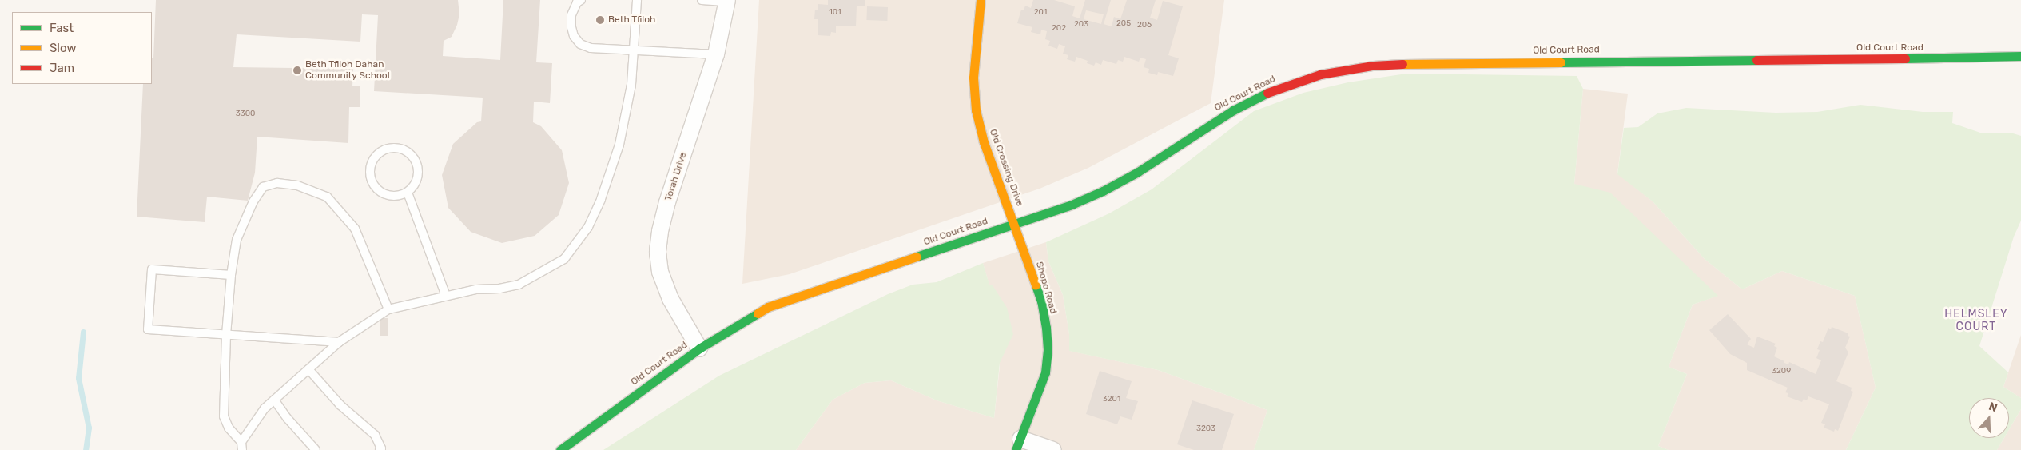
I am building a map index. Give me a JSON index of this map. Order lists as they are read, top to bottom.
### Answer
{
  "streets": {
    "main road": ["Old Court Road", "Old Crossing Drive", "Shopo Road"],
    "street": ["Torah Drive"]
  },
  "crossings": [
    ["Old Court Road", "Old Crossing Drive"],
    ["Old Court Road", "Torah Drive"],
    ["Old Court Road", "Shopo Road"],
    ["Old Crossing Drive", "Shopo Road"]
  ],
  "districts": ["HELMSLEY COURT"],
  "places": ["Beth Tfiloh", "Beth Tfiloh Dahan Community School"],
  "house_numbers": [
    "101",
    "201",
    "205",
    "203",
    "206",
    "202",
    "3300",
    "3209",
    "3201",
    "3203"
  ],
  "legend": ["Fast", "Slow", "Jam"],
  "north": "top"
}
